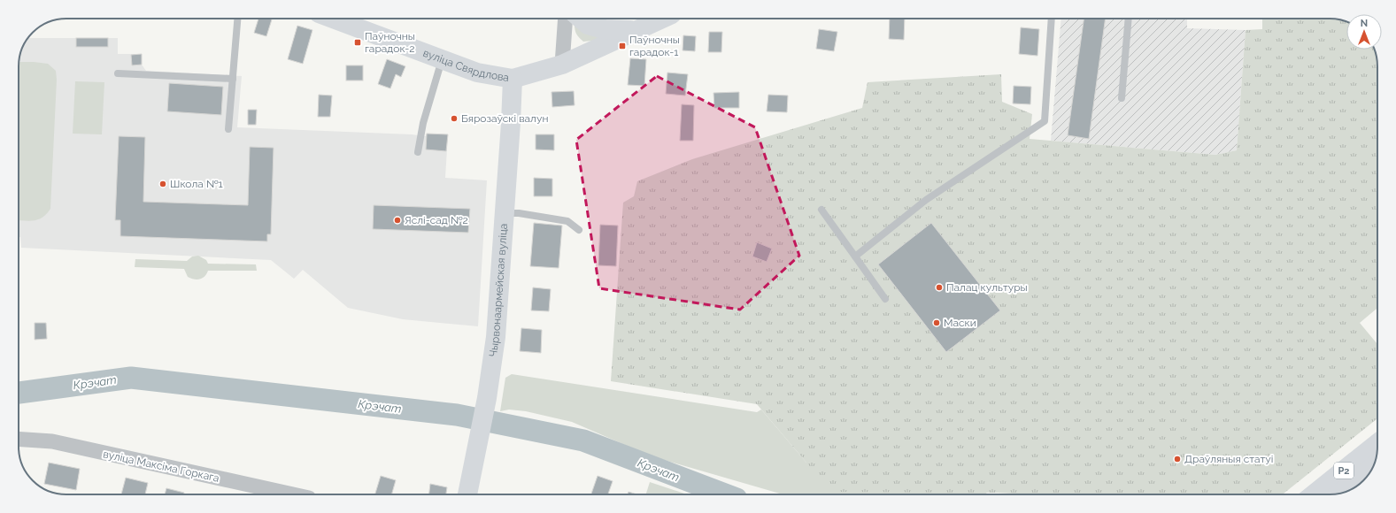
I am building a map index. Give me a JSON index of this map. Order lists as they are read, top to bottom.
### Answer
{
  "streets": {
    "main road": ["вуліца Свярдлова", "Чырвонаармейская вуліца", "Р2"],
    "street": ["вуліца Максіма Горкага"]
  },
  "crossings": [
    ["вуліца Свярдлова", "Чырвонаармейская вуліца"]
  ],
  "water": ["Крэчат"],
  "places": {
    "transit": ["Паўночны гарадок-2", "Паўночны гарадок-1"],
    "other": [
      "Бярозаўскі валун",
      "Школа №1",
      "Яслі-сад №2",
      "Палац культуры",
      "Маски",
      "Драўляныя статуі"
    ]
  },
  "north": "top"
}
